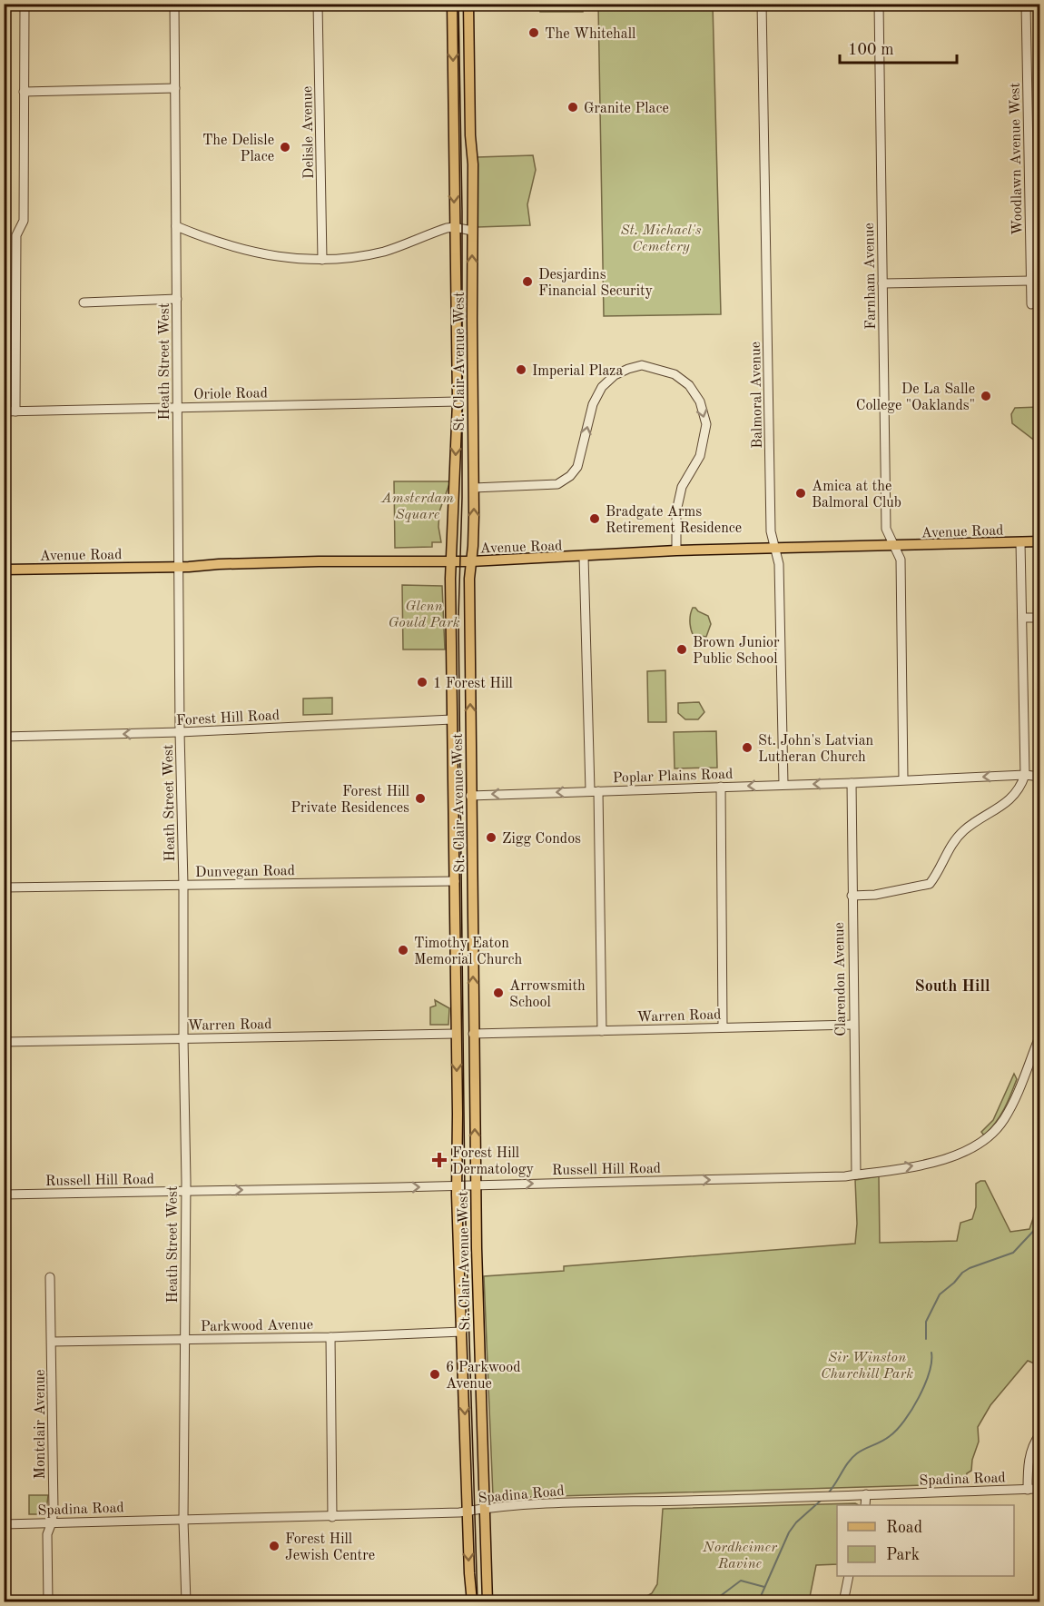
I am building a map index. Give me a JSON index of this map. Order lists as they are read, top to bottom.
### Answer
{
  "streets": {
    "main road": ["St. Clair Avenue West", "Avenue Road"],
    "street": [
      "Delisle Avenue",
      "Woodlawn Avenue West",
      "Farnham Avenue",
      "Heath Street West",
      "Oriole Road",
      "Balmoral Avenue",
      "Forest Hill Road",
      "Poplar Plains Road",
      "Dunvegan Road",
      "Clarendon Avenue",
      "Warren Road",
      "Russell Hill Road",
      "Parkwood Avenue",
      "Montclair Avenue",
      "Spadina Road"
    ]
  },
  "crossings": [
    ["Farnham Avenue", "Avenue Road"],
    ["Heath Street West", "Oriole Road"],
    ["Heath Street West", "Avenue Road"],
    ["Heath Street West", "Forest Hill Road"],
    ["Heath Street West", "Dunvegan Road"],
    ["Heath Street West", "Warren Road"],
    ["Heath Street West", "Russell Hill Road"],
    ["Heath Street West", "Parkwood Avenue"],
    ["Heath Street West", "Spadina Road"],
    ["St. Clair Avenue West", "Oriole Road"],
    ["St. Clair Avenue West", "Avenue Road"],
    ["St. Clair Avenue West", "Forest Hill Road"],
    ["St. Clair Avenue West", "Poplar Plains Road"],
    ["St. Clair Avenue West", "Dunvegan Road"],
    ["St. Clair Avenue West", "Warren Road"],
    ["St. Clair Avenue West", "Russell Hill Road"],
    ["St. Clair Avenue West", "Parkwood Avenue"],
    ["St. Clair Avenue West", "Spadina Road"],
    ["Balmoral Avenue", "Avenue Road"],
    ["Balmoral Avenue", "Poplar Plains Road"],
    ["Poplar Plains Road", "Clarendon Avenue"],
    ["Clarendon Avenue", "Warren Road"],
    ["Clarendon Avenue", "Russell Hill Road"],
    ["Parkwood Avenue", "Montclair Avenue"],
    ["Montclair Avenue", "Spadina Road"]
  ],
  "one_way": ["Forest Hill Road", "Poplar Plains Road", "Russell Hill Road"],
  "districts": ["South Hill"],
  "parks": [
    "St. Michael's Cemetery",
    "Amsterdam Square",
    "Glenn Gould Park",
    "Sir Winston Churchill Park",
    "Nordheimer Ravine"
  ],
  "places": {
    "other": [
      "The Whitehall",
      "Granite Place",
      "The Delisle Place",
      "Desjardins Financial Security",
      "Imperial Plaza",
      "De La Salle College \"Oaklands\"",
      "Amica at the Balmoral Club",
      "Bradgate Arms Retirement Residence",
      "Brown Junior Public School",
      "1 Forest Hill",
      "St. John's Latvian Lutheran Church",
      "Forest Hill Private Residences",
      "Zigg Condos",
      "Timothy Eaton Memorial Church",
      "Arrowsmith School",
      "6 Parkwood Avenue",
      "Forest Hill Jewish Centre"
    ],
    "health": ["Forest Hill Dermatology"]
  },
  "legend": ["Road", "Park"],
  "scale_bar": "100 m"
}
